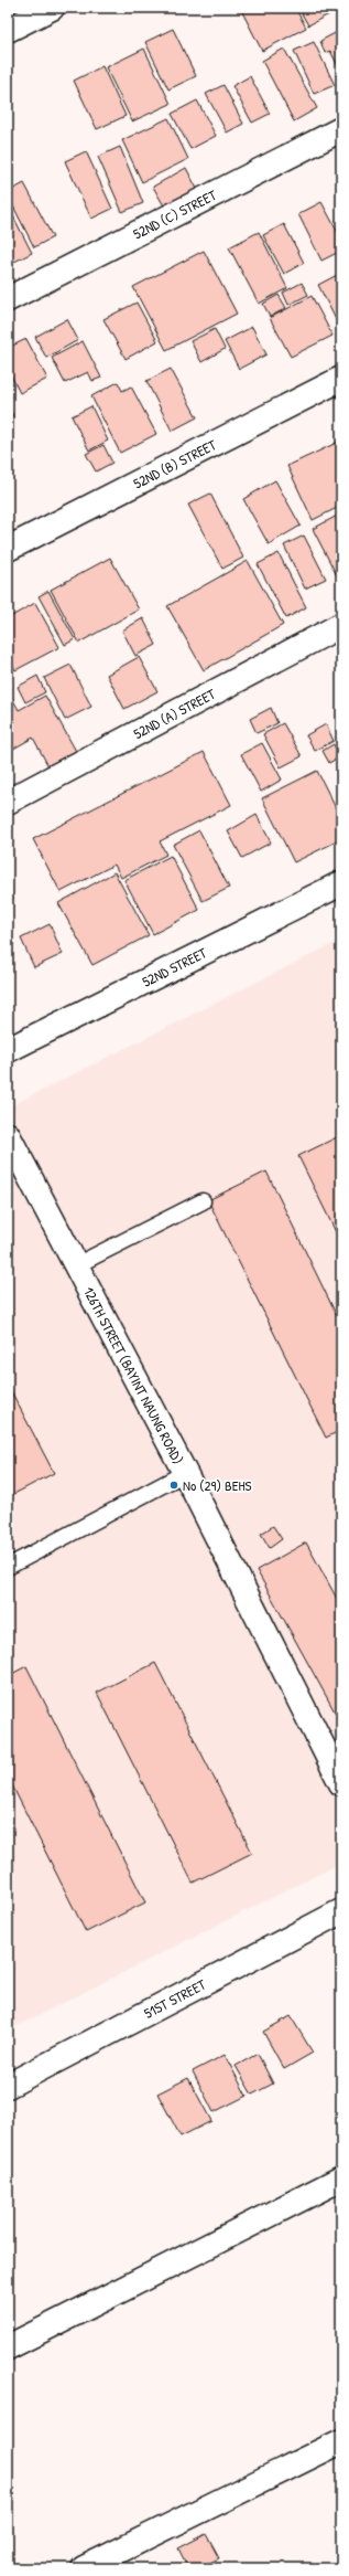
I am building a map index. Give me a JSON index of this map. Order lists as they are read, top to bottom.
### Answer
{
  "streets": {
    "street": [
      "52ND (C) STREET",
      "52ND (B) STREET",
      "52ND (A) STREET",
      "52ND STREET",
      "126TH STREET (BAYINT NAUNG ROAD)",
      "51ST STREET"
    ]
  },
  "places": ["No (29) BEHS"]
}
